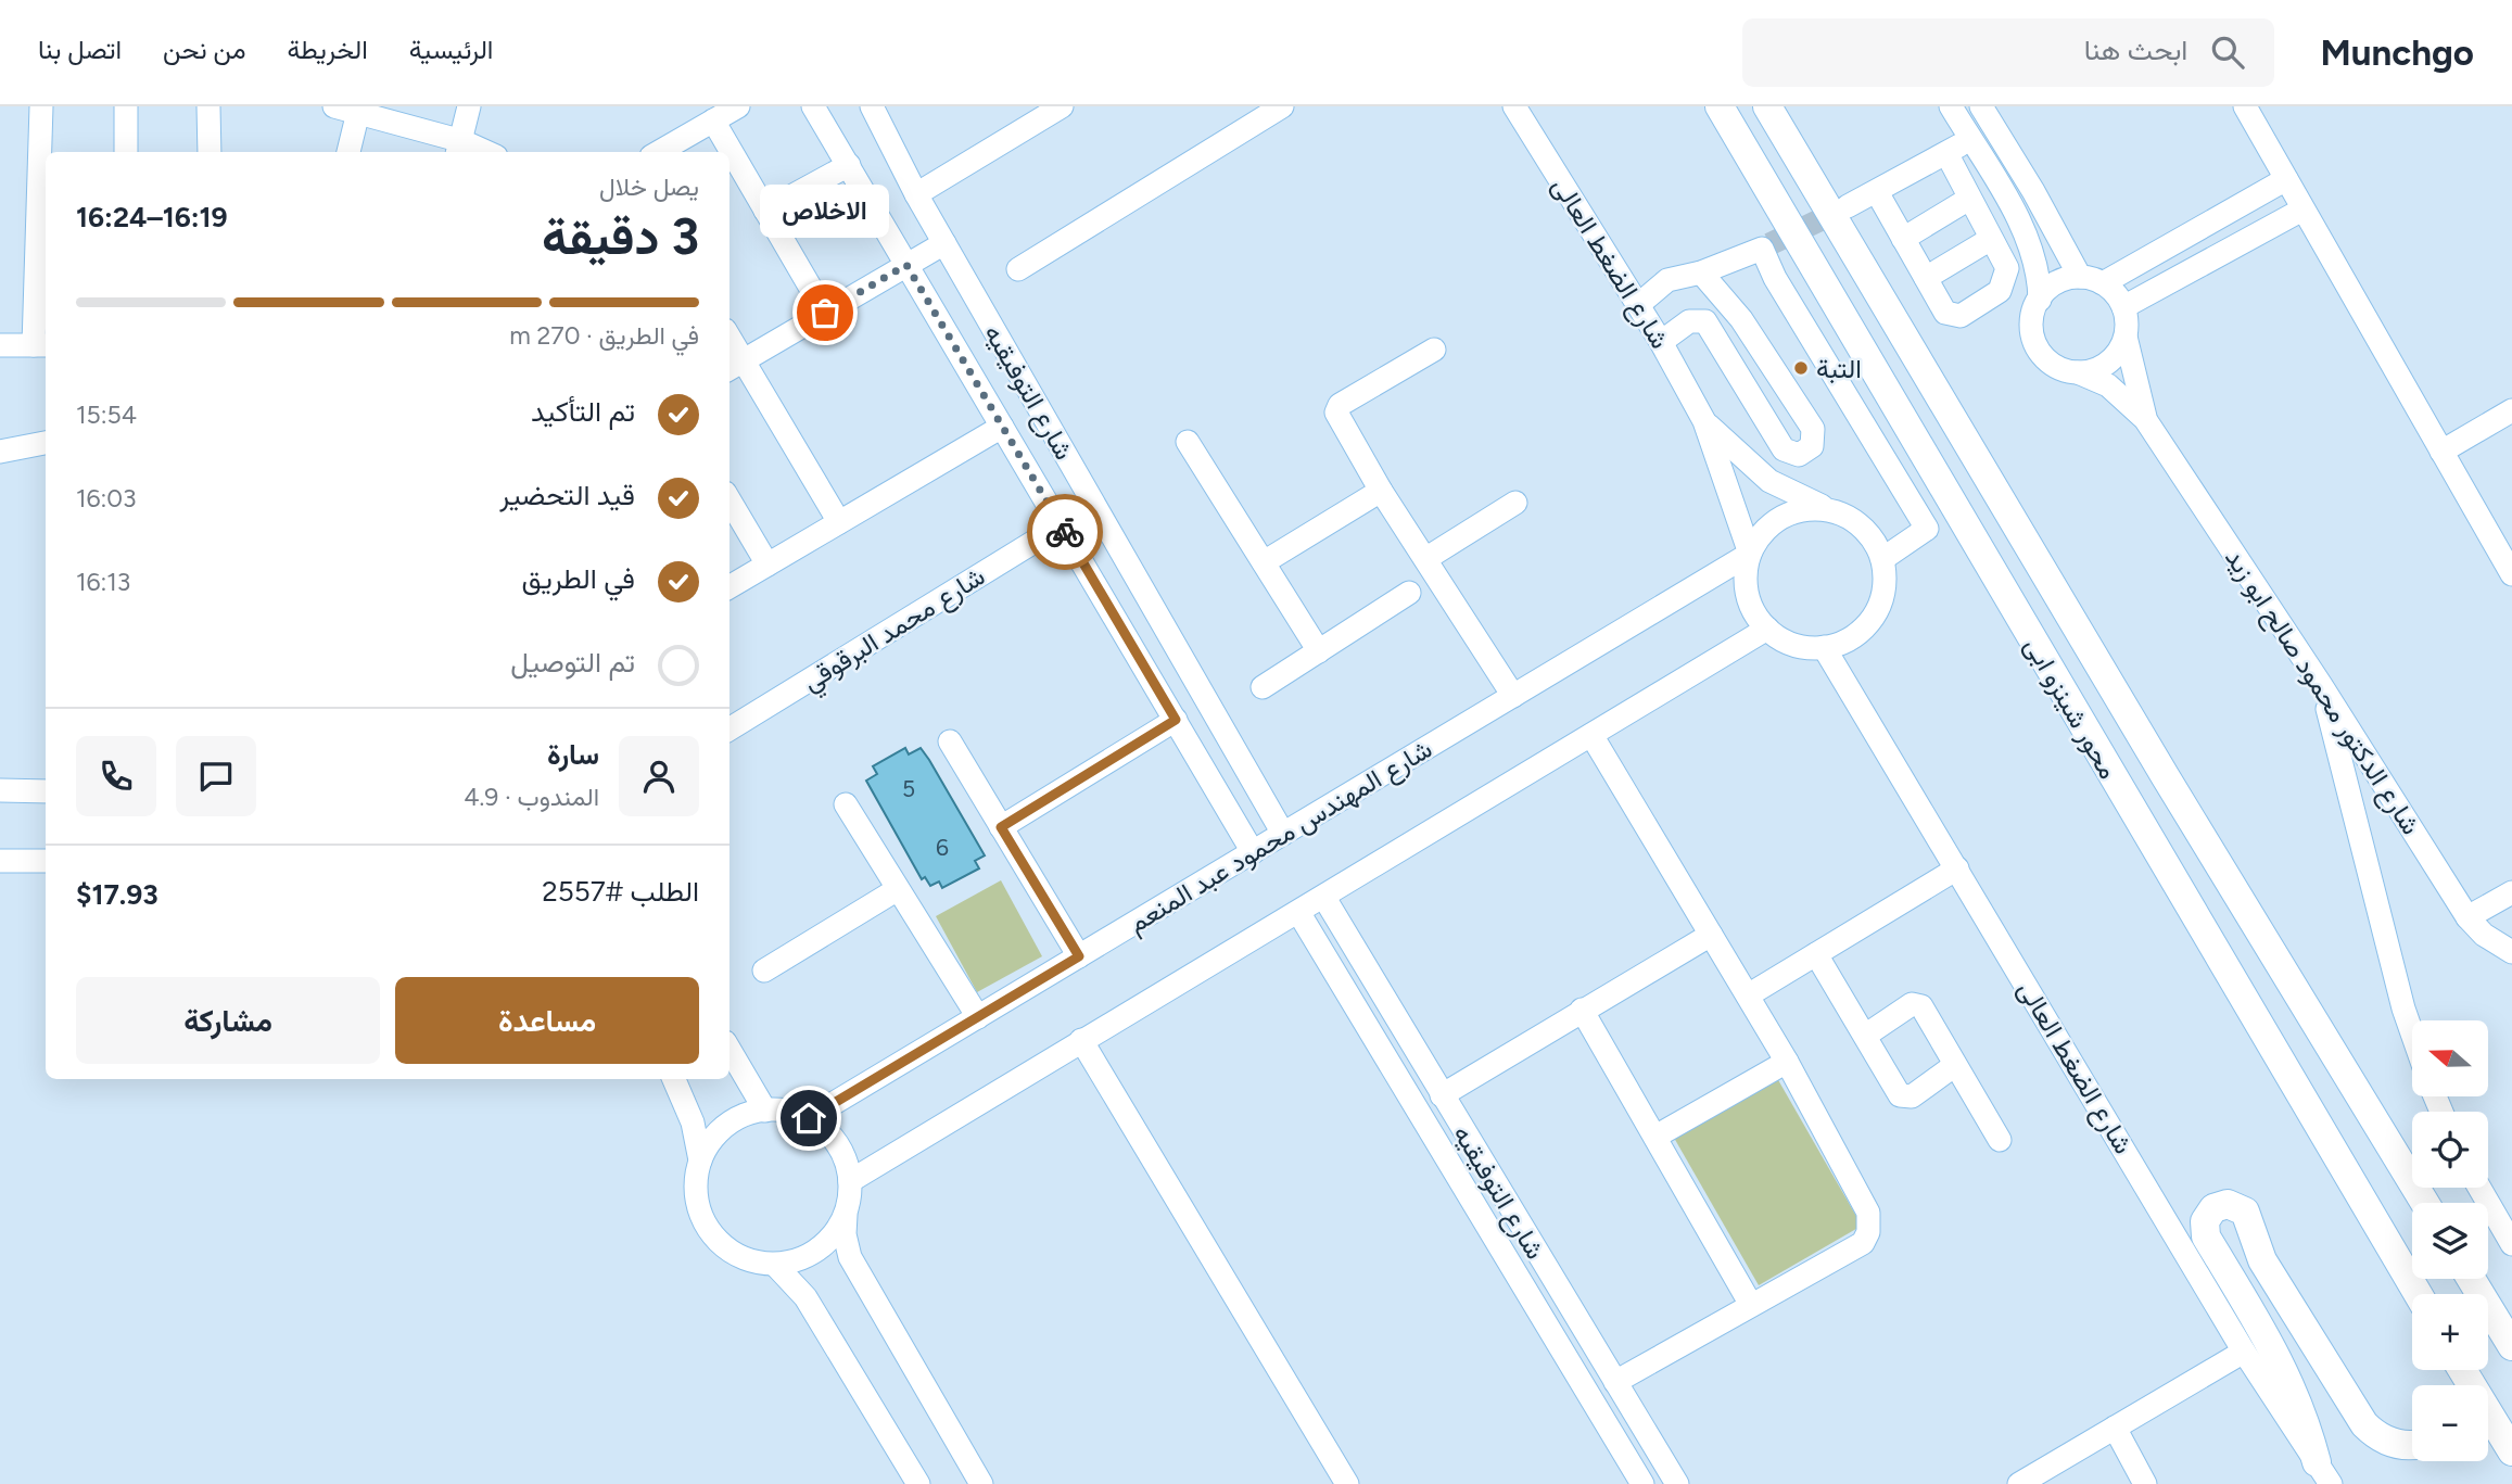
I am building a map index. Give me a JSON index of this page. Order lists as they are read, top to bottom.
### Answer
{
  "streets": {
    "main road": ["محور شينزو ابى"],
    "street": [
      "شارع الضغط العالى",
      "شارع التوفيقيه",
      "شارع محمد البرقوقي",
      "شارع الدكتور محمود صالح ابو زيد",
      "شارع المهندس محمود عبد المنعم"
    ]
  },
  "crossings": [
    ["شارع الضغط العالى", "شارع المهندس محمود عبد المنعم"],
    ["شارع التوفيقيه", "شارع محمد البرقوقي"],
    ["شارع التوفيقيه", "شارع المهندس محمود عبد المنعم"]
  ],
  "places": ["الاخلاص", "التبة"],
  "house_numbers": ["5", "6"],
  "north": "left",
  "page": {
    "header": "Munchgo",
    "search": "ابحث هنا",
    "nav": [
      "الرئيسية",
      "الخريطة",
      "من نحن",
      "اتصل بنا"
    ],
    "heading": ["3 دقيقة", "يصل خلال", "16:19–16:24"],
    "panel": [
      "سارة",
      "المندوب · 4.9",
      "الطلب #2557",
      "$17.93"
    ],
    "bubble": "الاخلاص",
    "bar": "في الطريق · 270 m",
    "list": [
      ["تم التأكيد", "15:54"],
      ["قيد التحضير", "16:03"],
      ["في الطريق", "16:13"],
      "تم التوصيل"
    ],
    "buttons": ["مساعدة", "مشاركة"],
    "map_buttons": ["+", "−"]
  }
}
